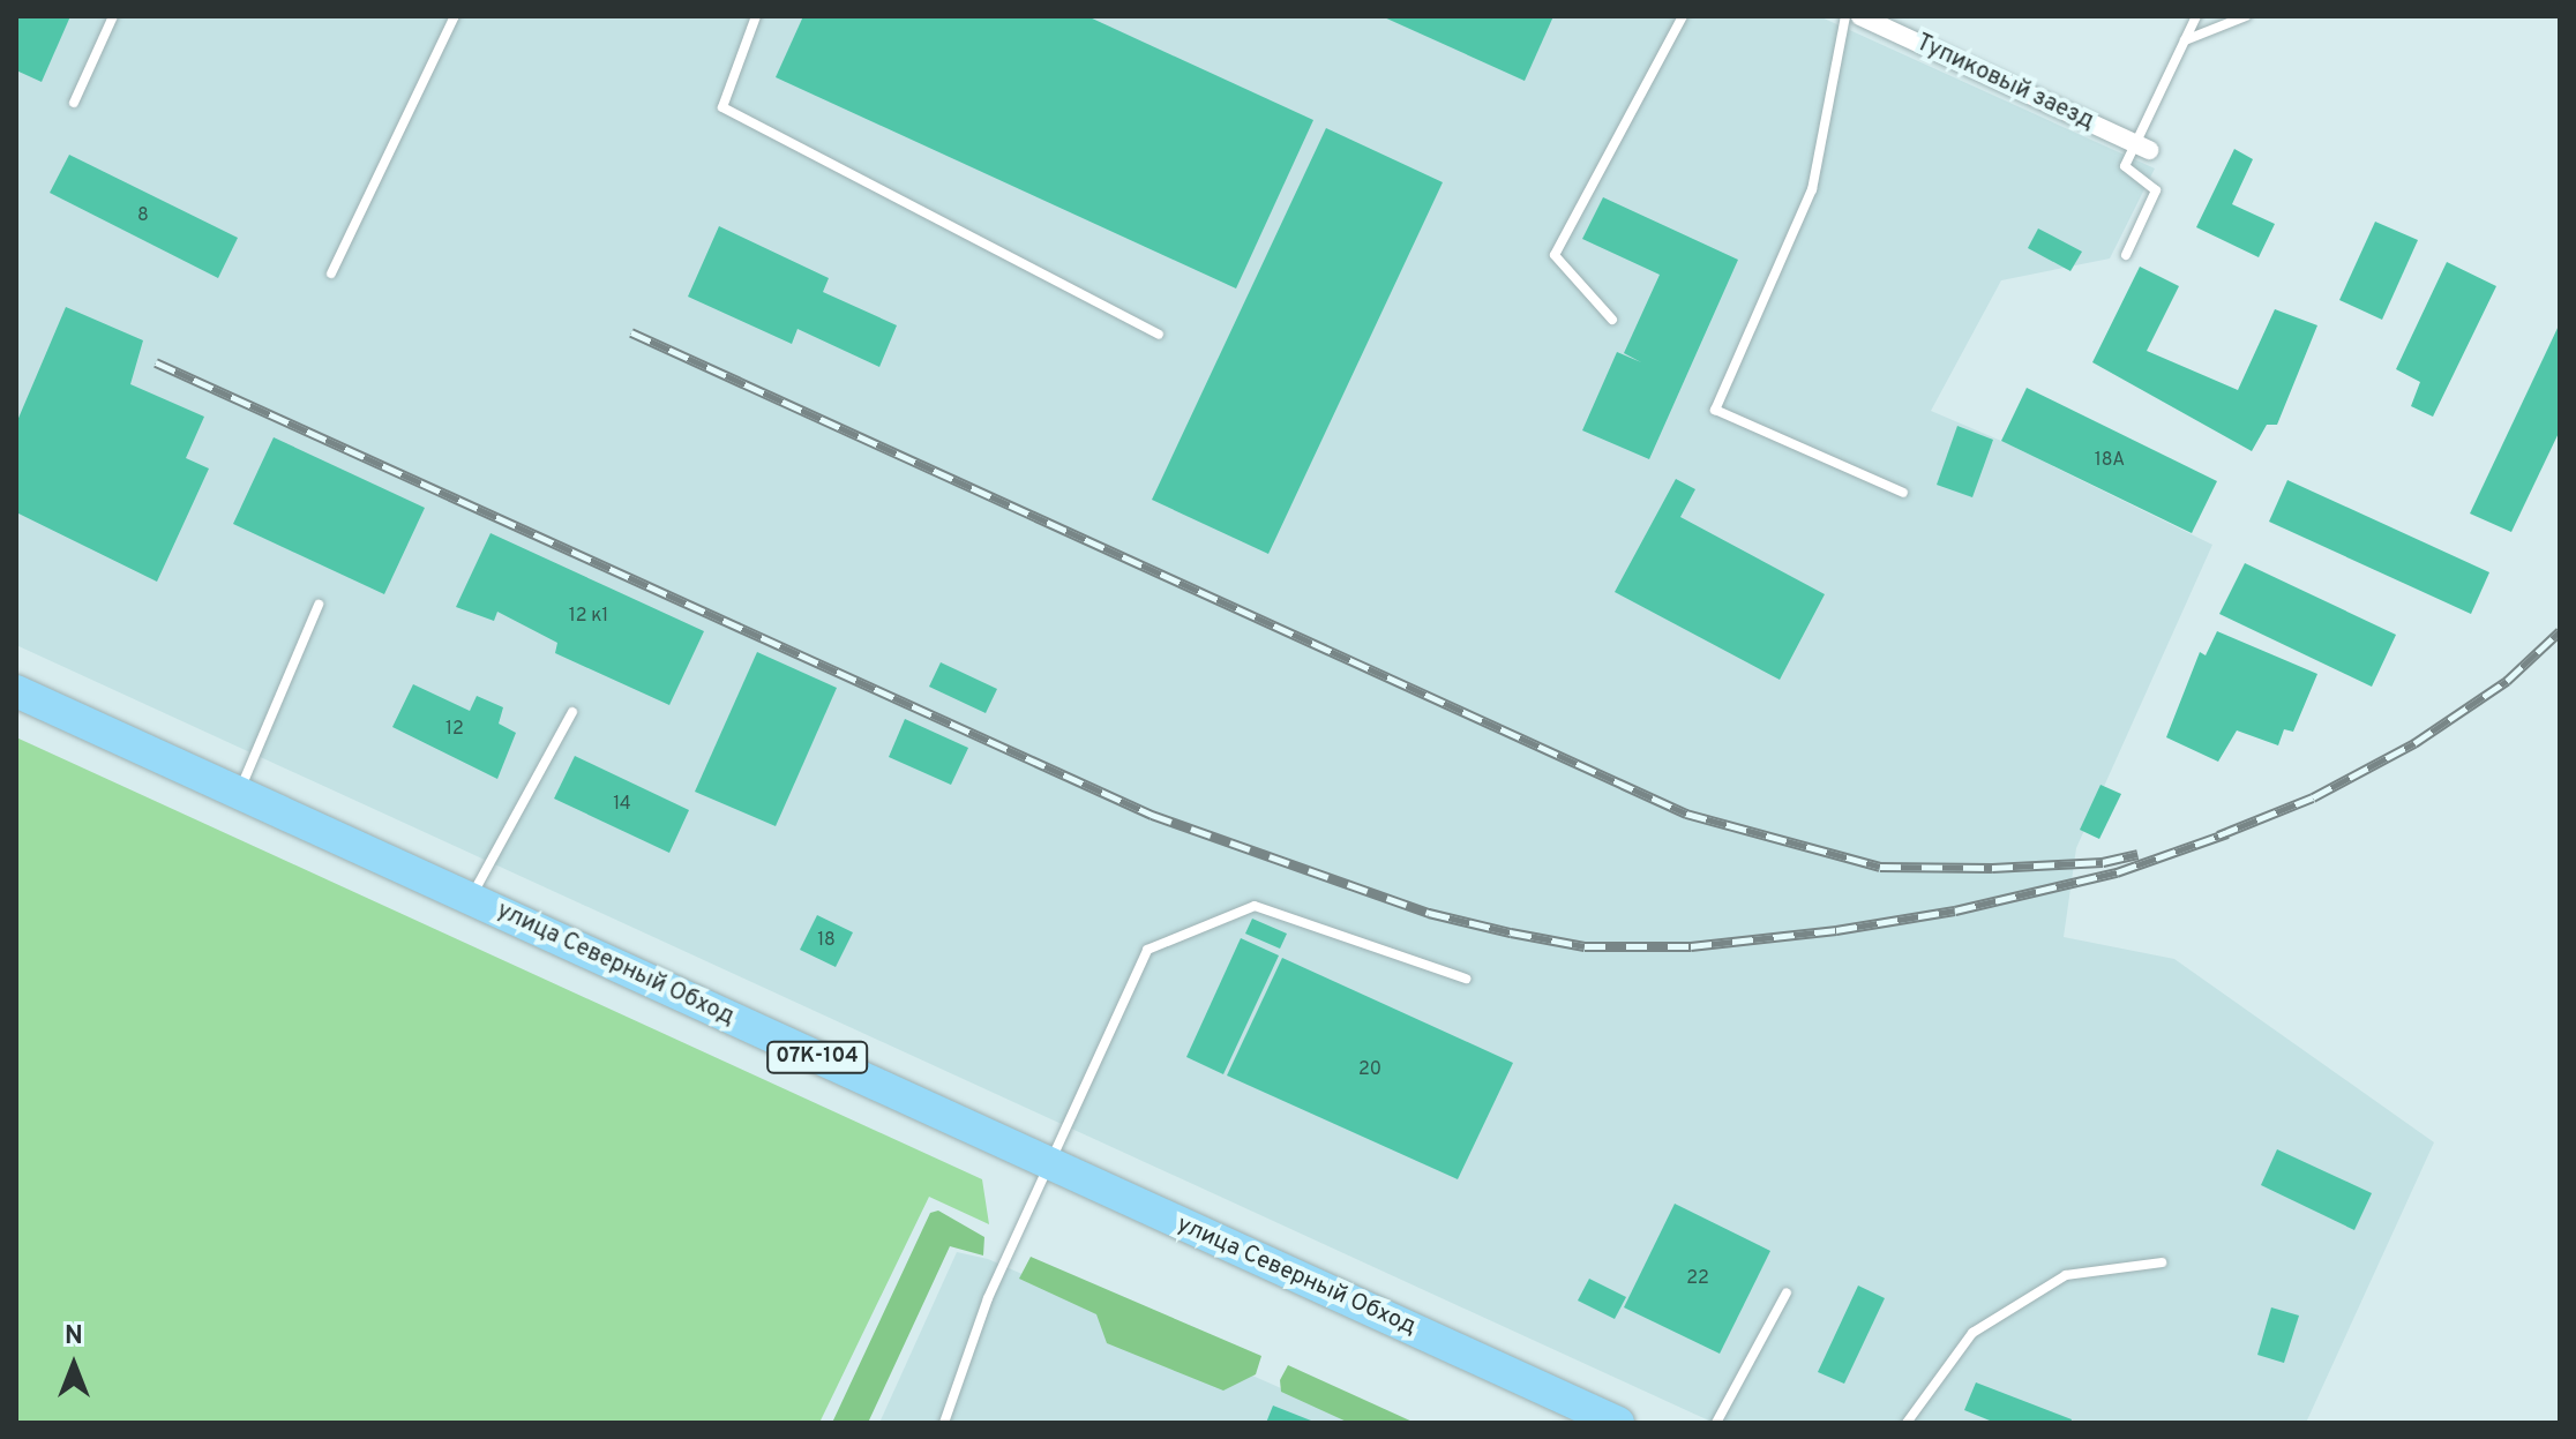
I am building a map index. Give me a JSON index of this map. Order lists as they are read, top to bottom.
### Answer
{
  "streets": {
    "highway": ["улица Северный Обход", "07К-104"],
    "street": ["Тупиковый заезд"]
  },
  "house_numbers": [
    "8",
    "18А",
    "12 к1",
    "12",
    "14",
    "18",
    "20",
    "22"
  ],
  "north": "top"
}
